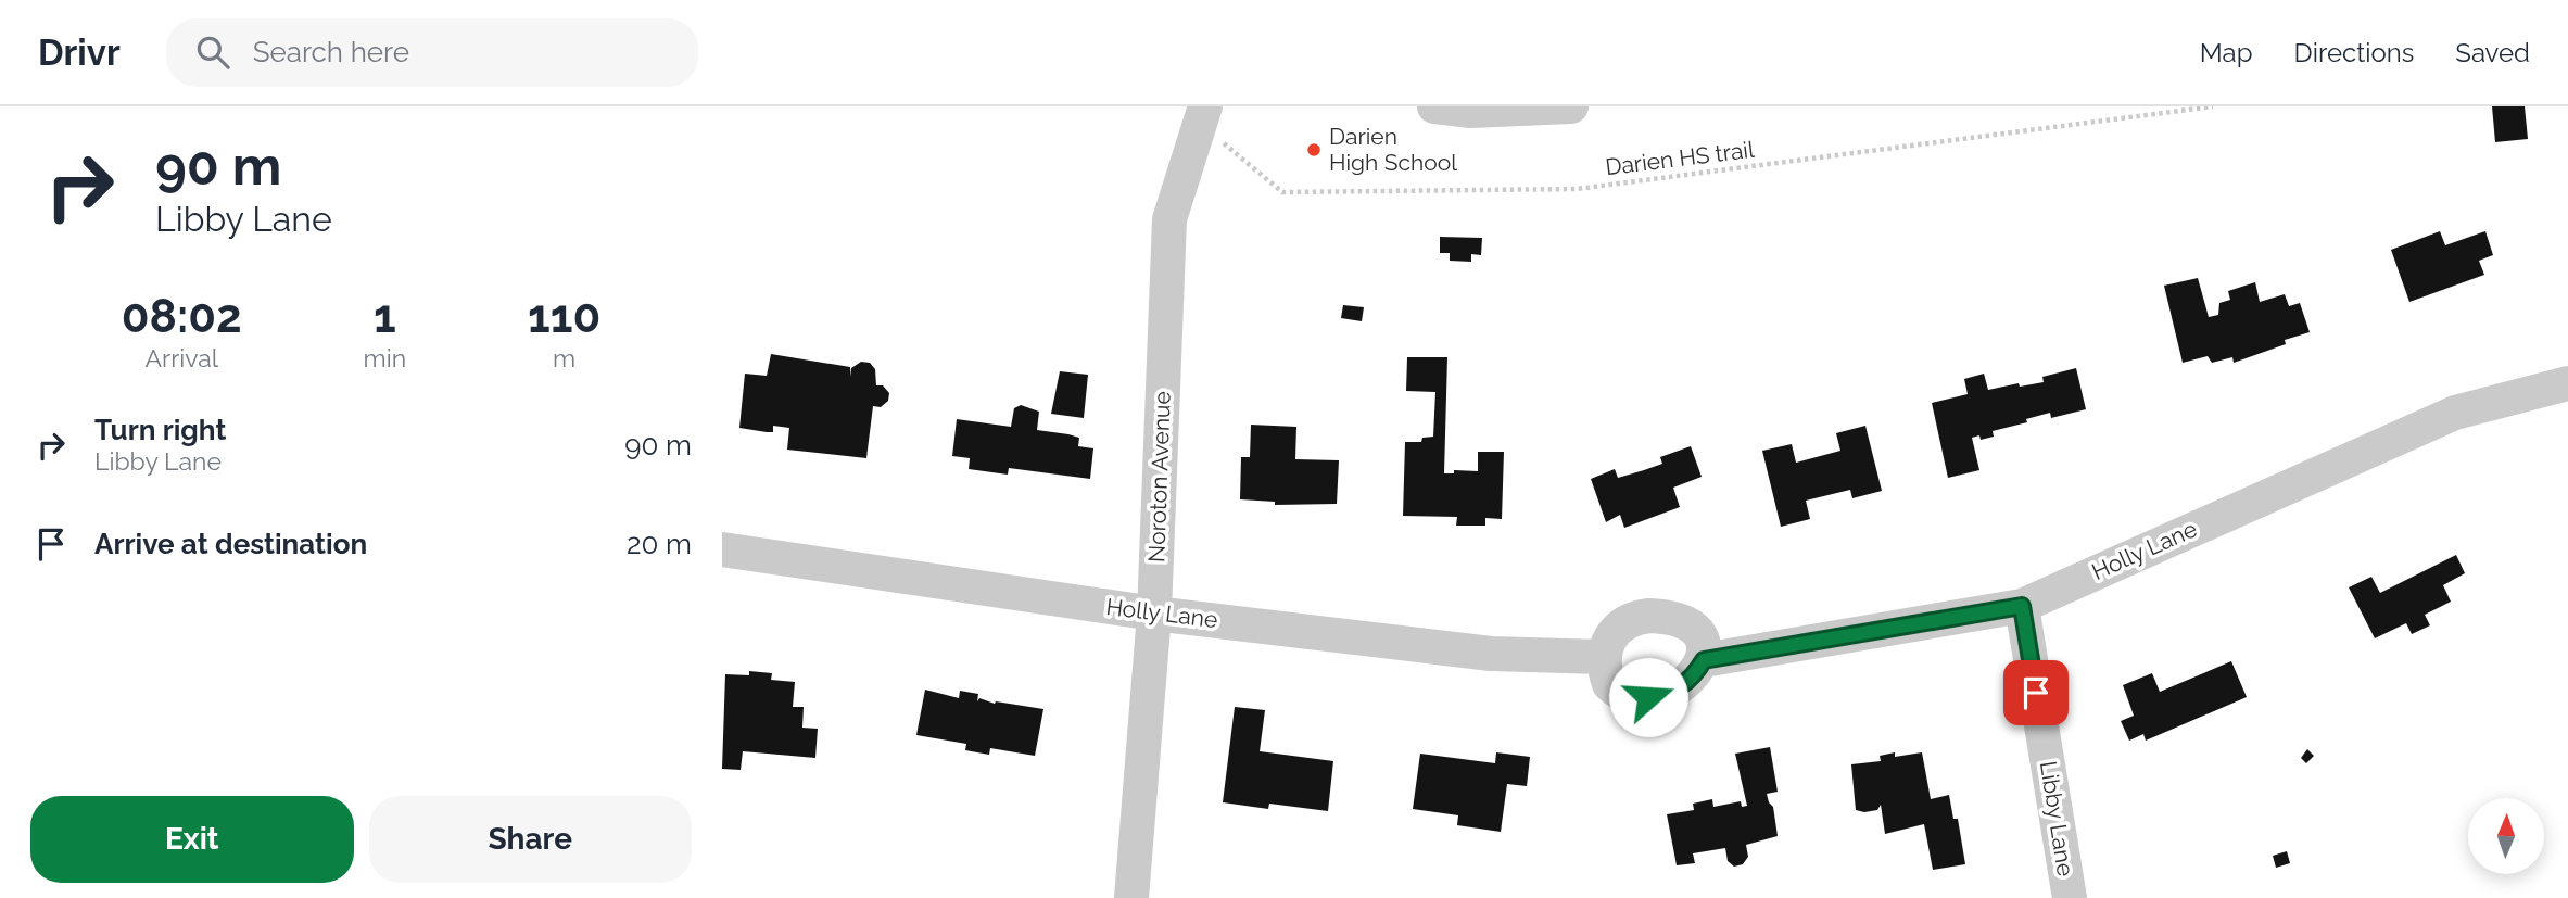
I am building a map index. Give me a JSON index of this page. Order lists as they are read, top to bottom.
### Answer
{
  "streets": {
    "street": ["Noroton Avenue", "Holly Lane", "Libby Lane"],
    "path": ["Darien HS trail"]
  },
  "crossings": [
    ["Darien HS trail", "Noroton Avenue"],
    ["Noroton Avenue", "Holly Lane"],
    ["Holly Lane", "Libby Lane"]
  ],
  "places": ["Darien High School"],
  "north": "top",
  "page": {
    "header": "Drivr",
    "search": "Search here",
    "nav": ["Map", "Directions", "Saved"],
    "turn": ["90 m", "Libby Lane"],
    "eta": [
      "08:02",
      "Arrival",
      "1",
      "min",
      "110",
      "m"
    ],
    "list": [
      {
        "name": "Turn right",
        "note": "Libby Lane",
        "value": "90 m"
      },
      {
        "name": "Arrive at destination",
        "value": "20 m"
      }
    ],
    "buttons": ["Exit", "Share"]
  }
}
